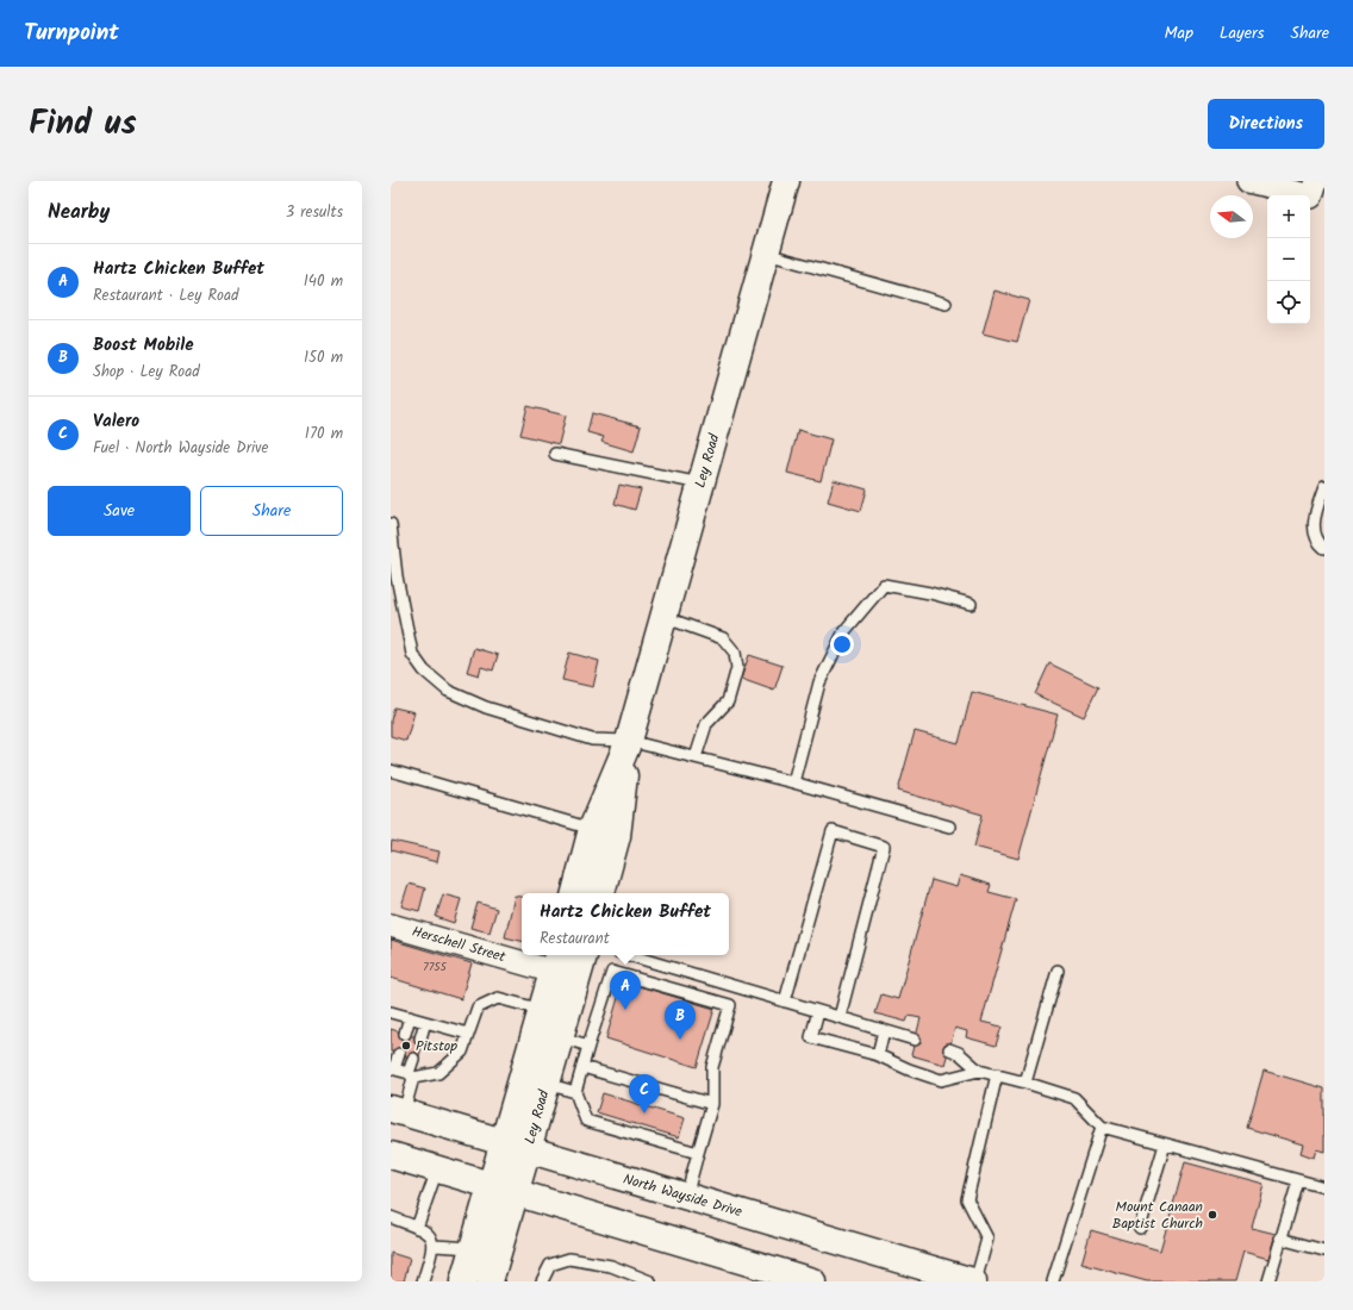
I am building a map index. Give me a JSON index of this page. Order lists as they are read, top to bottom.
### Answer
{
  "streets": {
    "main road": ["Ley Road", "North Wayside Drive"],
    "street": ["Herschell Street"]
  },
  "crossings": [
    ["Ley Road", "Herschell Street"],
    ["Ley Road", "North Wayside Drive"]
  ],
  "places": ["Pitstop", "Mount Canaan Baptist Church"],
  "house_numbers": ["7755"],
  "north": "left",
  "page": {
    "header": "Turnpoint",
    "nav": ["Map", "Layers", "Share"],
    "title": "Find us",
    "buttons": [
      "Directions",
      ["Save", "Share"]
    ],
    "heading": ["Nearby", "3 results"],
    "map_buttons": ["+", "−"],
    "list": [
      {
        "mark": "A",
        "name": "Hartz Chicken Buffet",
        "note": "Restaurant · Ley Road",
        "value": "140 m"
      },
      {
        "mark": "B",
        "name": "Boost Mobile",
        "note": "Shop · Ley Road",
        "value": "150 m"
      },
      {
        "mark": "C",
        "name": "Valero",
        "note": "Fuel · North Wayside Drive",
        "value": "170 m"
      }
    ],
    "popup": ["Hartz Chicken Buffet", "Restaurant"],
    "pins": ["A", "B", "C"]
  }
}
